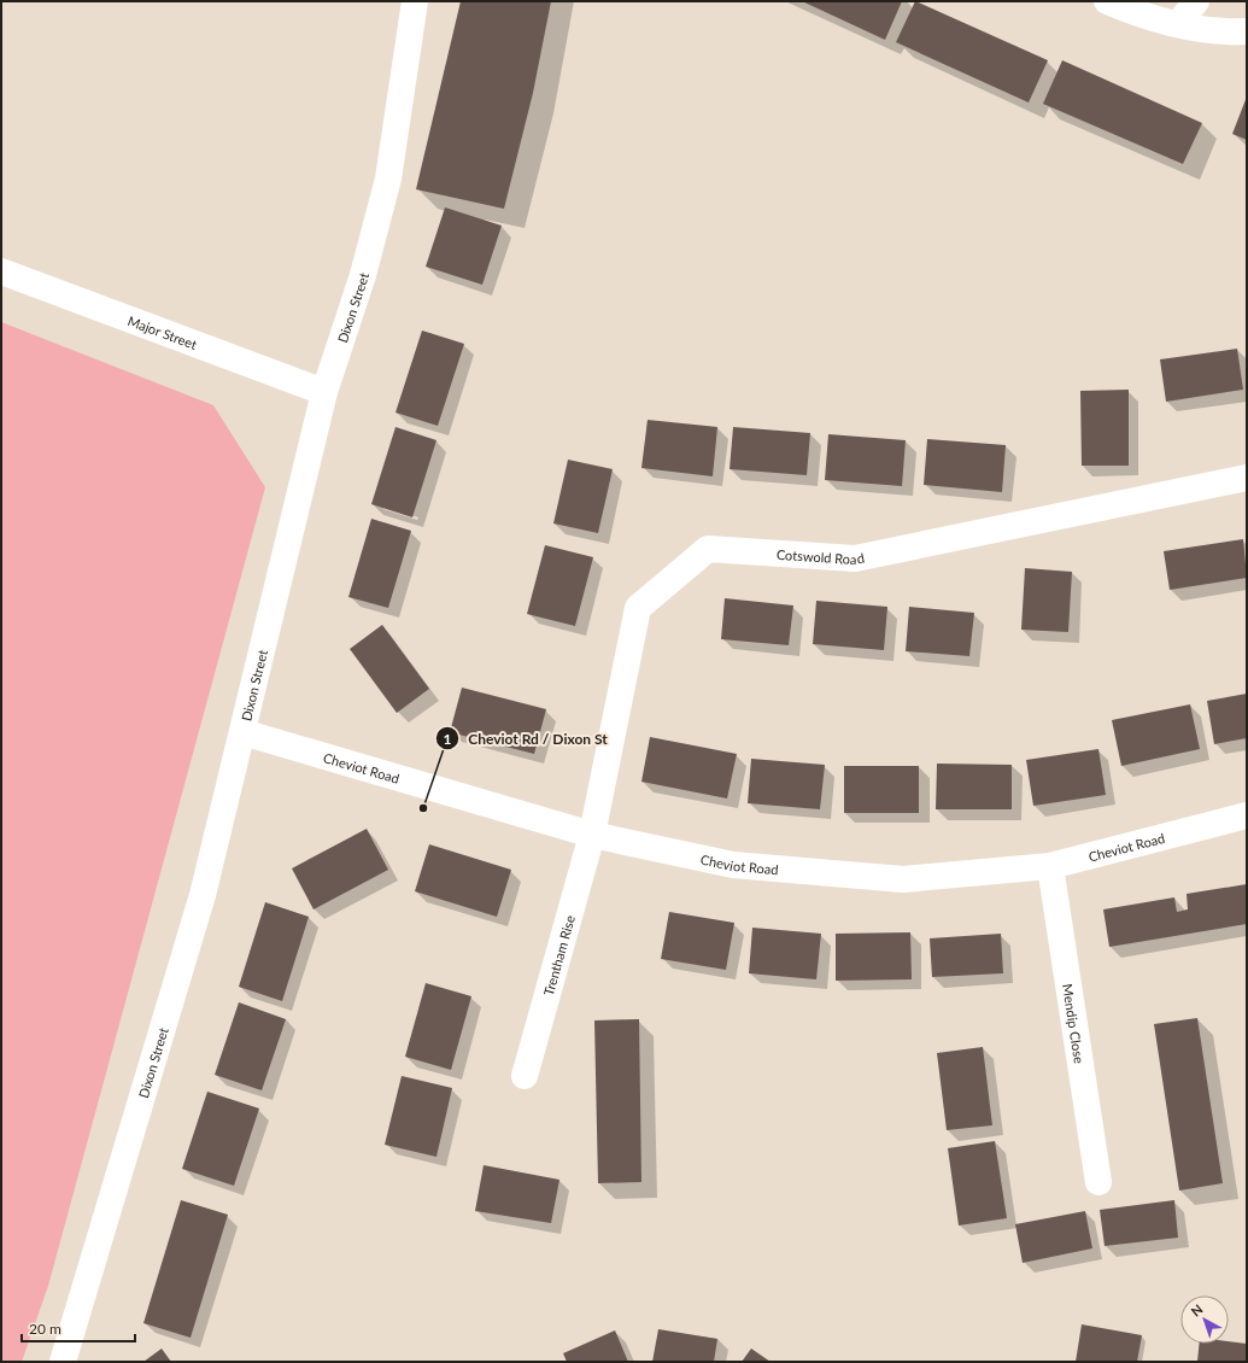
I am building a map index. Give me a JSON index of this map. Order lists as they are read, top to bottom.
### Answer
{
  "streets": {
    "street": [
      "Dixon Street",
      "Major Street",
      "Cotswold Road",
      "Cheviot Road",
      "Trentham Rise",
      "Mendip Close"
    ]
  },
  "crossings": [
    ["Dixon Street", "Major Street"],
    ["Dixon Street", "Cheviot Road"],
    ["Cotswold Road", "Cheviot Road"],
    ["Cotswold Road", "Trentham Rise"],
    ["Cheviot Road", "Trentham Rise"],
    ["Cheviot Road", "Mendip Close"]
  ],
  "places": ["Cheviot Rd / Dixon St"],
  "scale_bar": "20 m",
  "north": "top left"
}
